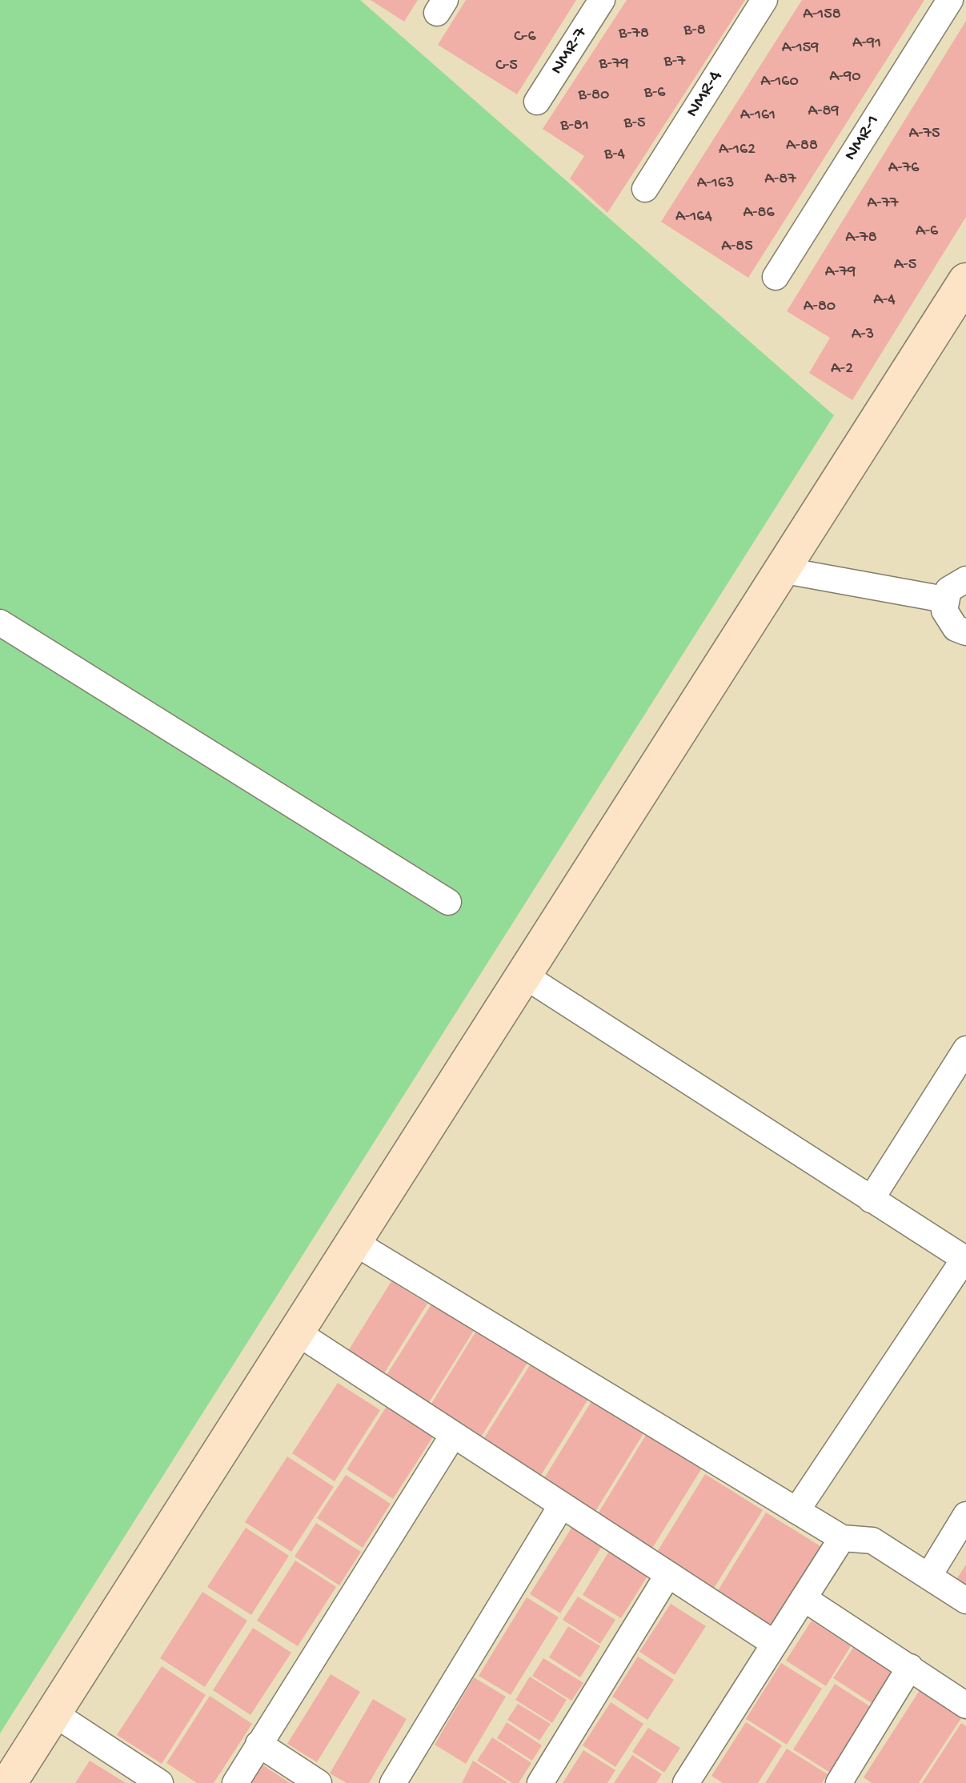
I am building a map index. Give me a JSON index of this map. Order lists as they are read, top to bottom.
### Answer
{
  "streets": {
    "street": ["NMR-7", "NMR-4", "NMR-1"]
  },
  "house_numbers": [
    "A-158",
    "B-8",
    "B-78",
    "C-6",
    "A-91",
    "A-159",
    "B-7",
    "B-79",
    "C-5",
    "A-90",
    "A-160",
    "B-6",
    "B-80",
    "A-89",
    "A-161",
    "B-5",
    "B-81",
    "A-75",
    "A-88",
    "A-162",
    "B-4",
    "A-76",
    "A-87",
    "A-163",
    "A-77",
    "A-86",
    "A-164",
    "A-6",
    "A-78",
    "A-85",
    "A-5",
    "A-79",
    "A-4",
    "A-80",
    "A-3",
    "A-2"
  ]
}
